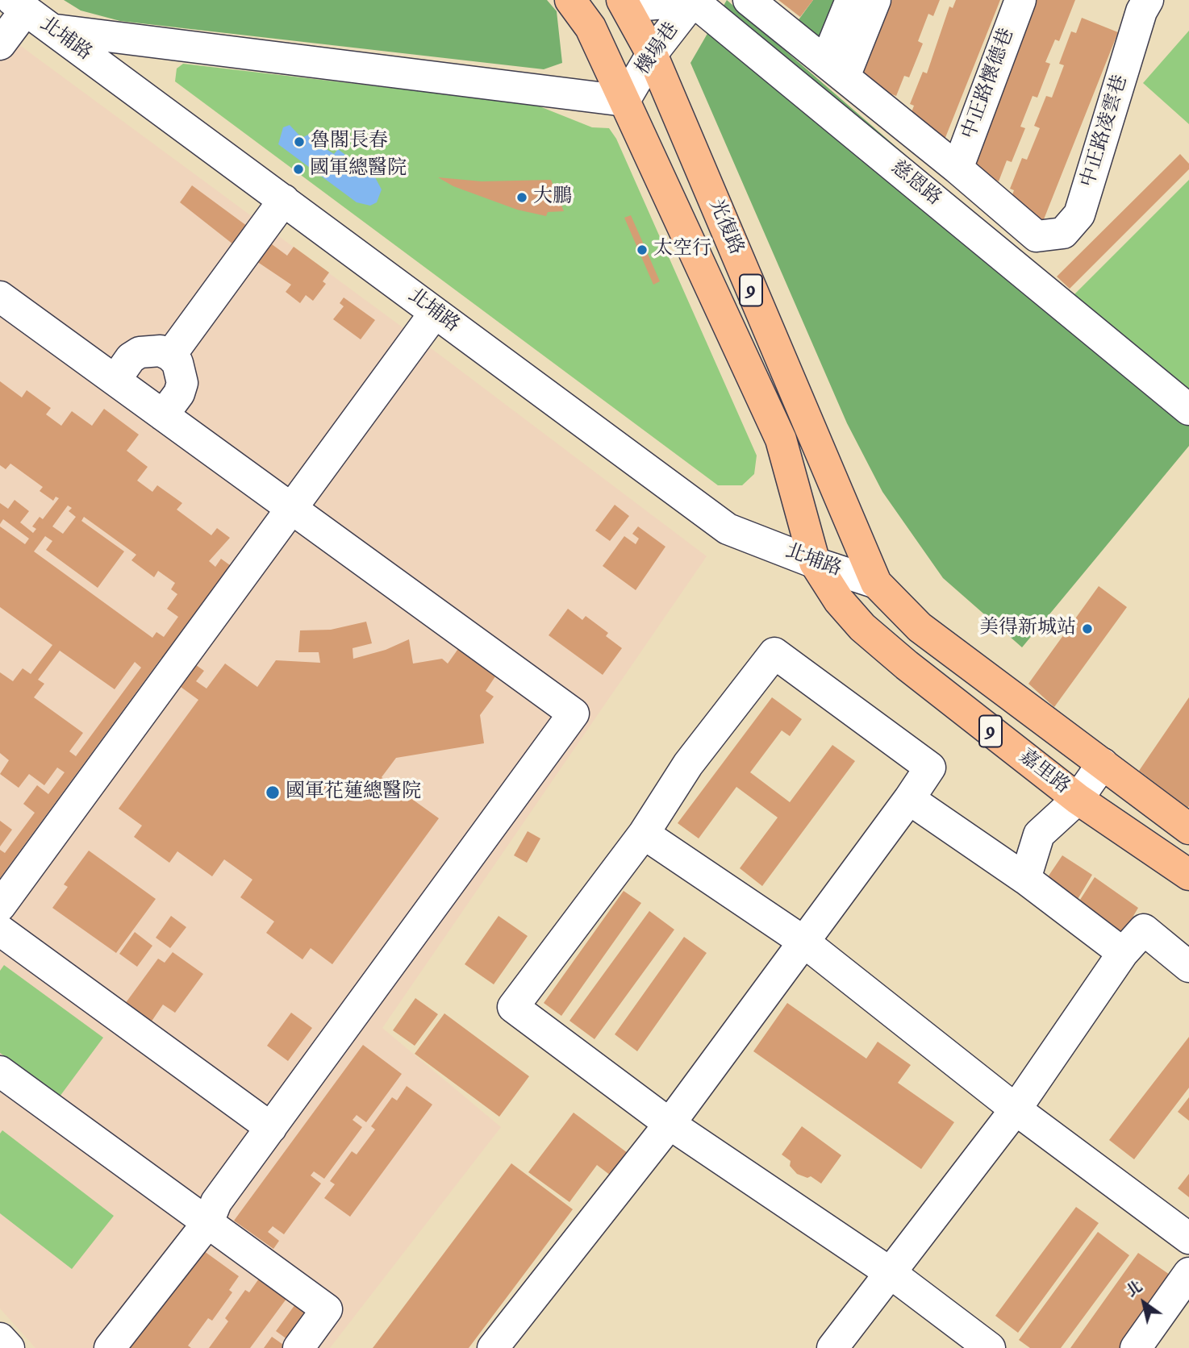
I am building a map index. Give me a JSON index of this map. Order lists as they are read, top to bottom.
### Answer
{
  "streets": {
    "main road": ["光復路", "9", "嘉里路"],
    "street": [
      "北埔路",
      "機場巷",
      "中正路懷德巷",
      "中正路凌雲巷",
      "慈恩路"
    ]
  },
  "crossings": [
    ["北埔路", "光復路"],
    ["北埔路", "9"],
    ["北埔路", "嘉里路"],
    ["機場巷", "慈恩路"],
    ["機場巷", "光復路"],
    ["中正路懷德巷", "中正路凌雲巷"],
    ["光復路", "9"],
    ["光復路", "嘉里路"]
  ],
  "places": [
    "魯閣長春",
    "國軍總醫院",
    "大鵬",
    "太空行",
    "美得新城站",
    "國軍花蓮總醫院"
  ],
  "north": "top left"
}
